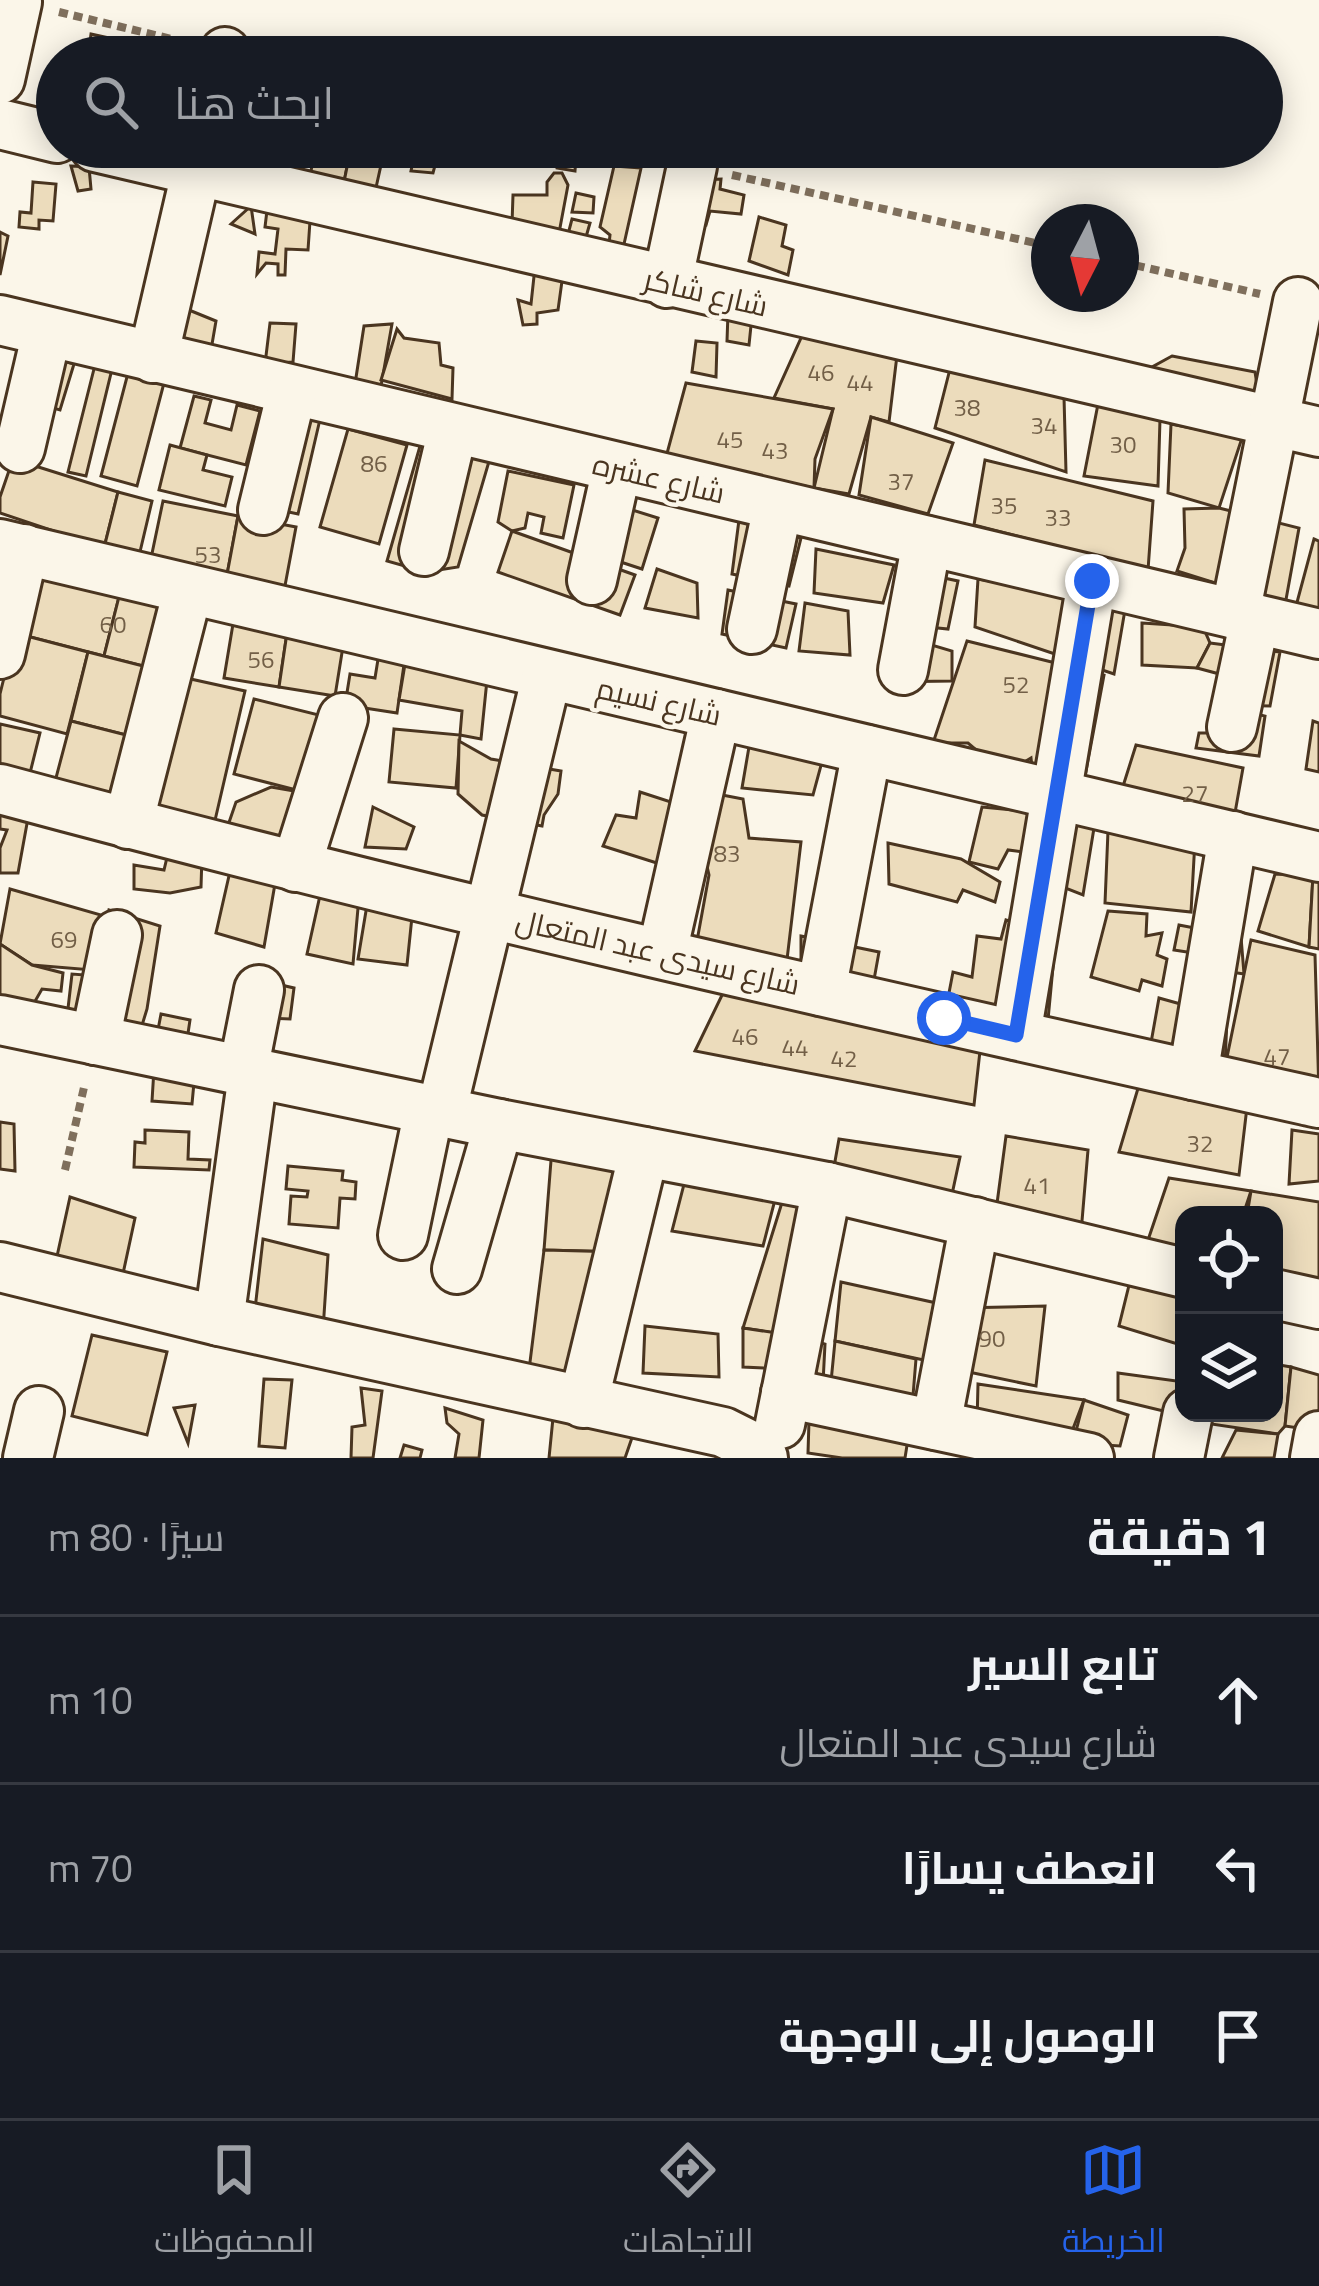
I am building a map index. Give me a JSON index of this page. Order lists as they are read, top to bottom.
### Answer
{
  "streets": {
    "street": [
      "شارع شاكر",
      "شارع عشره",
      "شارع نسيم",
      "شارع سيدى عبد المتعال"
    ]
  },
  "house_numbers": [
    "46",
    "44",
    "38",
    "34",
    "45",
    "30",
    "43",
    "86",
    "37",
    "35",
    "33",
    "53",
    "60",
    "56",
    "52",
    "27",
    "83",
    "69",
    "46",
    "44",
    "47",
    "42",
    "32",
    "41",
    "90"
  ],
  "north": "bottom",
  "page": {
    "search": "ابحث هنا",
    "heading": ["1 دقيقة", "سيرًا · 80 m"],
    "list": [
      ["تابع السير", "شارع سيدى عبد المتعال", "10 m"],
      ["انعطف يسارًا", "70 m"],
      "الوصول إلى الوجهة"
    ],
    "nav": ["الخريطة", "الاتجاهات", "المحفوظات"]
  }
}
